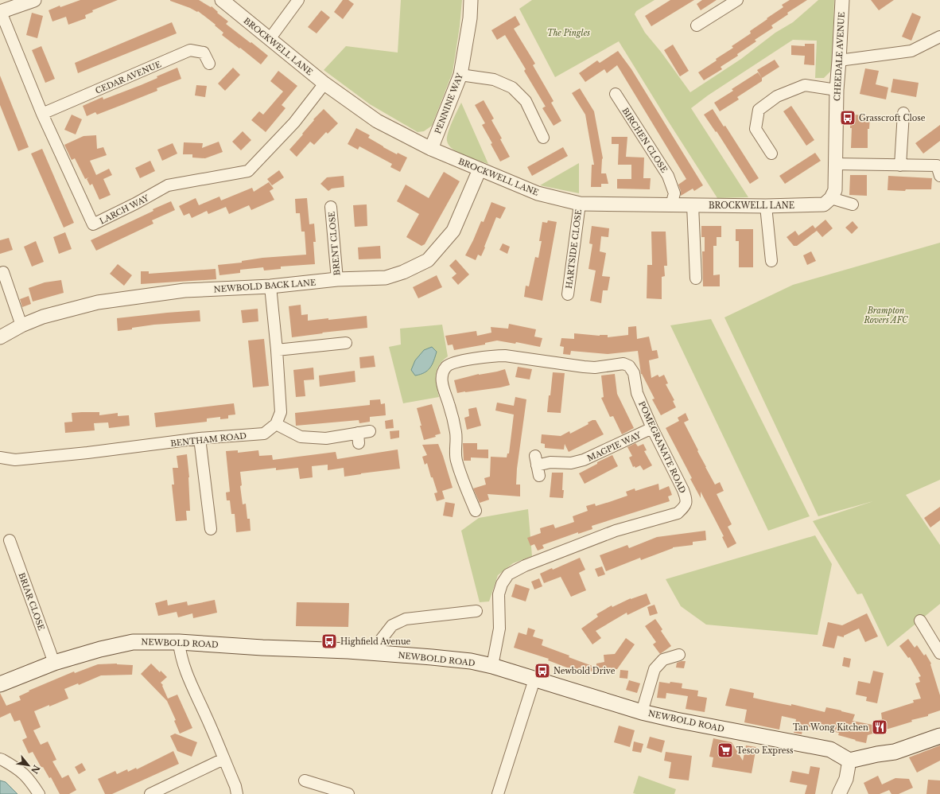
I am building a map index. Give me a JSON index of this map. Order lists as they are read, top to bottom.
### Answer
{
  "streets": {
    "main road": ["NEWBOLD ROAD"],
    "street": [
      "BROCKWELL LANE",
      "CHEEDALE AVENUE",
      "CEDAR AVENUE",
      "PENNINE WAY",
      "BIRCHEN CLOSE",
      "LARCH WAY",
      "BRENT CLOSE",
      "HARTSIDE CLOSE",
      "NEWBOLD BACK LANE",
      "BENTHAM ROAD",
      "MAGPIE WAY",
      "POMEGRANATE ROAD",
      "BRIAR CLOSE"
    ]
  },
  "crossings": [
    ["BROCKWELL LANE", "CHEEDALE AVENUE"],
    ["BROCKWELL LANE", "PENNINE WAY"],
    ["BROCKWELL LANE", "BIRCHEN CLOSE"],
    ["BROCKWELL LANE", "LARCH WAY"],
    ["BROCKWELL LANE", "HARTSIDE CLOSE"],
    ["BROCKWELL LANE", "NEWBOLD BACK LANE"],
    ["CEDAR AVENUE", "LARCH WAY"],
    ["BRENT CLOSE", "NEWBOLD BACK LANE"],
    ["MAGPIE WAY", "POMEGRANATE ROAD"],
    ["POMEGRANATE ROAD", "NEWBOLD ROAD"],
    ["BRIAR CLOSE", "NEWBOLD ROAD"]
  ],
  "parks": ["The Pingles", "Brampton Rovers AFC"],
  "places": {
    "bus stop": ["Grasscroft Close", "Highfield Avenue", "Newbold Drive"],
    "restaurant": ["Tan Wong Kitchen"],
    "supermarket": ["Tesco Express"]
  },
  "north": "bottom right"
}
